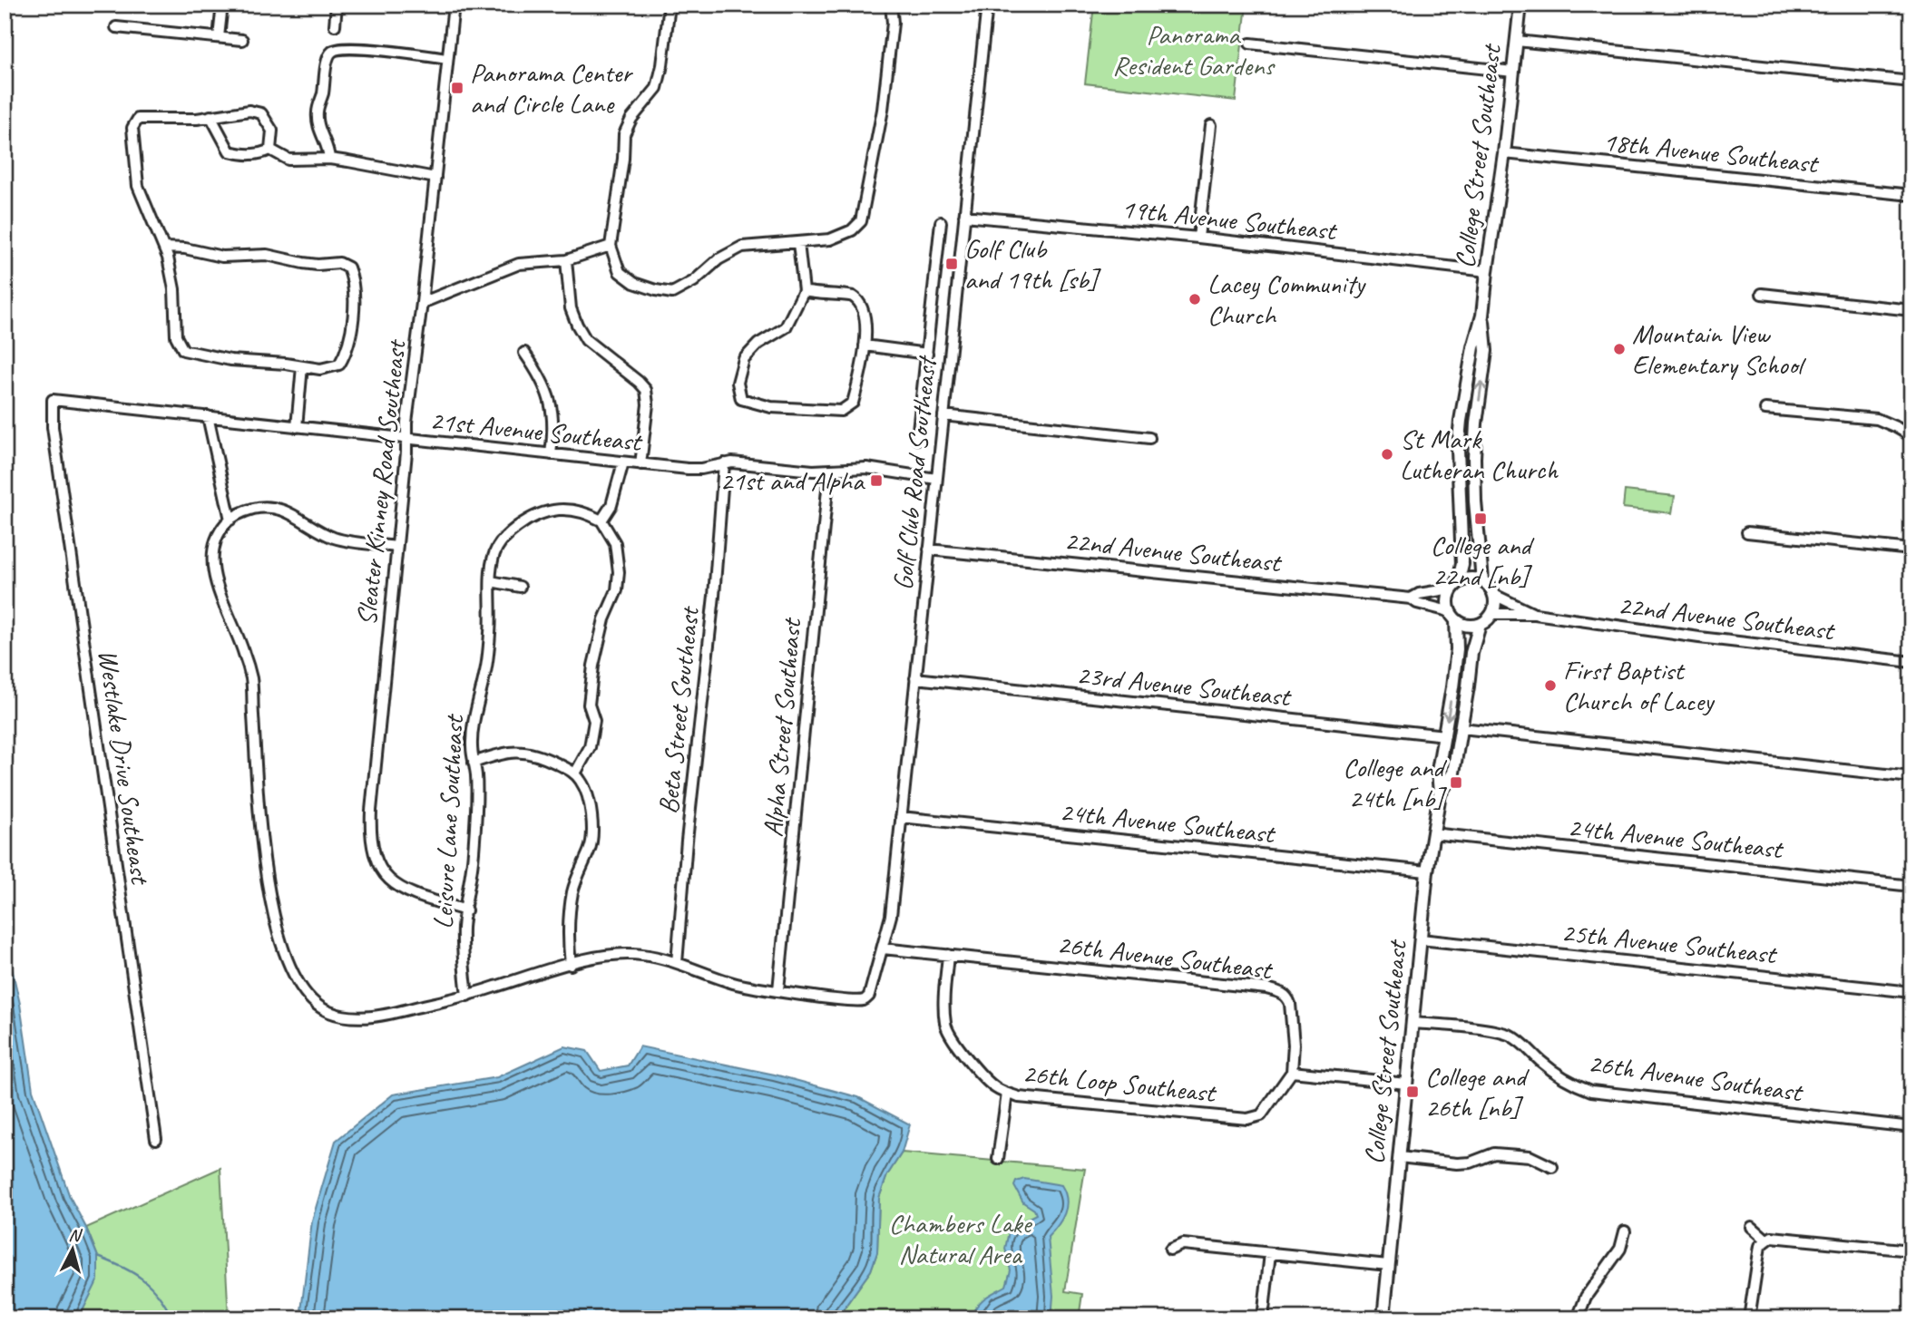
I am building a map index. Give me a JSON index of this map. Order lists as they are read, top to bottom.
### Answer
{
  "streets": {
    "main road": ["College Street Southeast"],
    "street": [
      "18th Avenue Southeast",
      "19th Avenue Southeast",
      "21st Avenue Southeast",
      "Golf Club Road Southeast",
      "Sleater Kinney Road Southeast",
      "22nd Avenue Southeast",
      "23rd Avenue Southeast",
      "Beta Street Southeast",
      "Alpha Street Southeast",
      "Westlake Drive Southeast",
      "Leisure Lane Southeast",
      "24th Avenue Southeast",
      "25th Avenue Southeast",
      "26th Avenue Southeast",
      "26th Loop Southeast"
    ]
  },
  "crossings": [
    ["18th Avenue Southeast", "College Street Southeast"],
    ["College Street Southeast", "19th Avenue Southeast"],
    ["College Street Southeast", "22nd Avenue Southeast"],
    ["College Street Southeast", "23rd Avenue Southeast"],
    ["College Street Southeast", "24th Avenue Southeast"],
    ["College Street Southeast", "25th Avenue Southeast"],
    ["College Street Southeast", "26th Avenue Southeast"],
    ["19th Avenue Southeast", "Golf Club Road Southeast"],
    ["21st Avenue Southeast", "Golf Club Road Southeast"],
    ["21st Avenue Southeast", "Sleater Kinney Road Southeast"],
    ["21st Avenue Southeast", "Beta Street Southeast"],
    ["21st Avenue Southeast", "Alpha Street Southeast"],
    ["21st Avenue Southeast", "Westlake Drive Southeast"],
    ["Golf Club Road Southeast", "22nd Avenue Southeast"],
    ["Golf Club Road Southeast", "23rd Avenue Southeast"],
    ["Golf Club Road Southeast", "Alpha Street Southeast"],
    ["Golf Club Road Southeast", "24th Avenue Southeast"],
    ["Golf Club Road Southeast", "26th Avenue Southeast"],
    ["Sleater Kinney Road Southeast", "Leisure Lane Southeast"],
    ["26th Avenue Southeast", "26th Loop Southeast"]
  ],
  "parks": ["Panorama Resident Gardens", "Chambers Lake Natural Area"],
  "places": {
    "transit": [
      "Panorama Center and Circle Lane",
      "Golf Club and 19th [sb]",
      "21st and Alpha",
      "College and 22nd [nb]",
      "College and 24th [nb]",
      "College and 26th [nb]"
    ],
    "other": [
      "Lacey Community Church",
      "Mountain View Elementary School",
      "St Mark Lutheran Church",
      "First Baptist Church of Lacey"
    ]
  },
  "north": "top"
}
